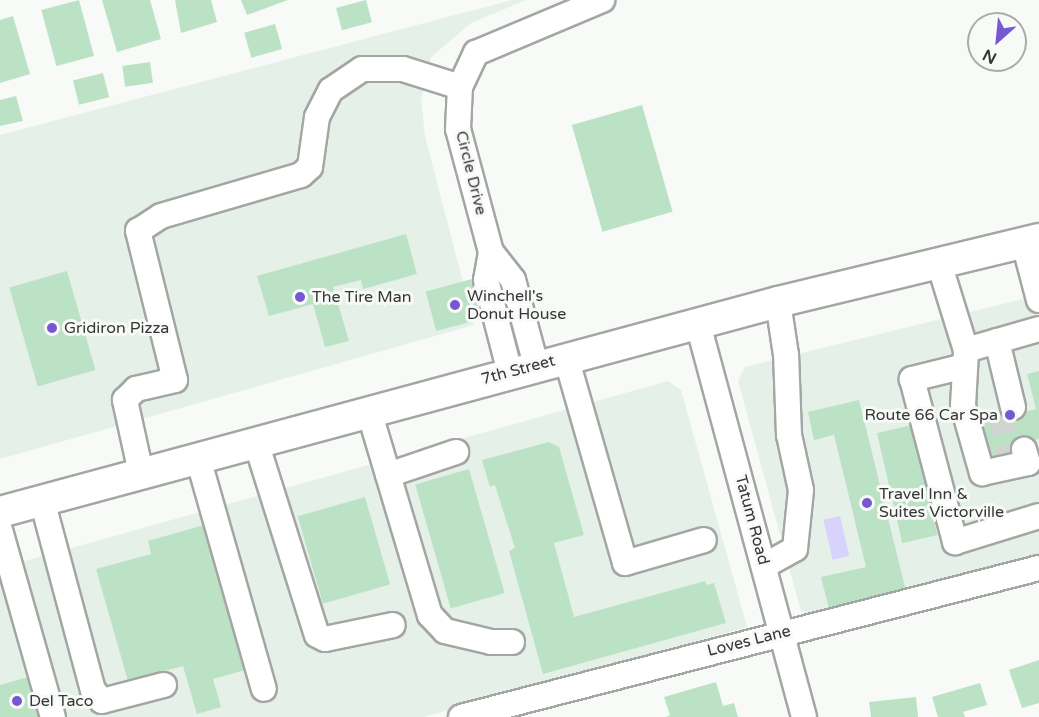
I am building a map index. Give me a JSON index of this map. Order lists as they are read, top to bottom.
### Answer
{
  "streets": {
    "main road": ["7th Street"],
    "street": ["Circle Drive", "Tatum Road", "Loves Lane"]
  },
  "crossings": [
    ["Circle Drive", "7th Street"],
    ["7th Street", "Tatum Road"],
    ["Tatum Road", "Loves Lane"]
  ],
  "places": [
    "The Tire Man",
    "Winchell's Donut House",
    "Gridiron Pizza",
    "Route 66 Car Spa",
    "Travel Inn & Suites Victorville",
    "Del Taco"
  ],
  "north": "bottom left"
}
